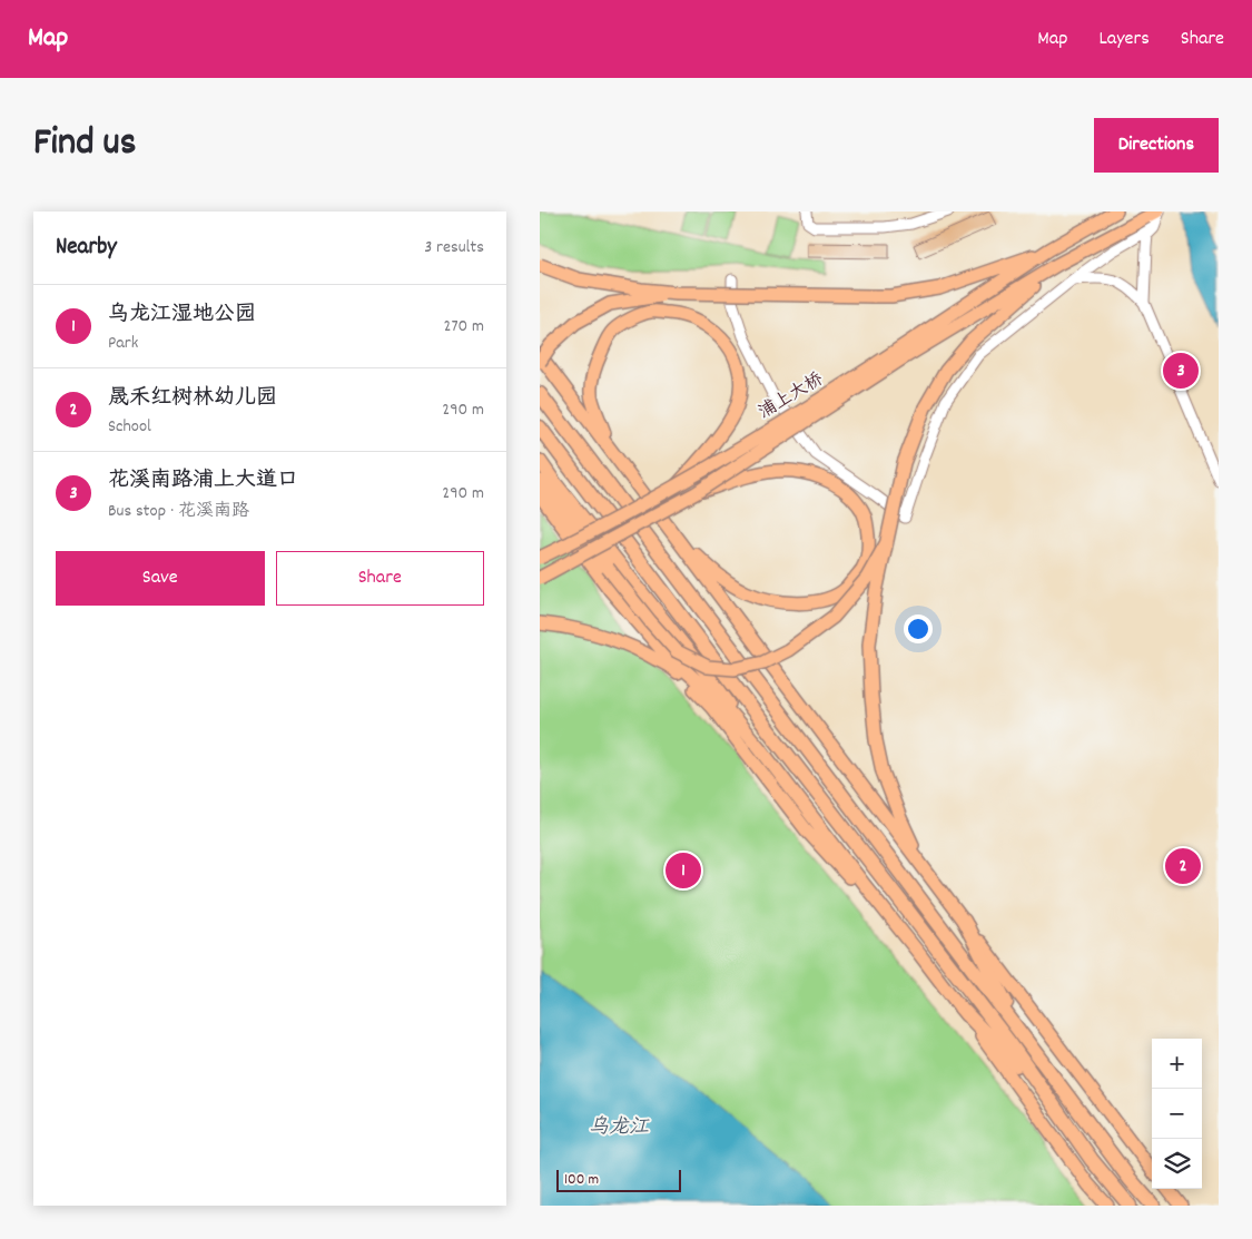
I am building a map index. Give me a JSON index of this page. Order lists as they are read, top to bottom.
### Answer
{
  "streets": {
    "main road": ["浦上大桥"]
  },
  "water": ["乌龙江"],
  "scale_bar": "100 m",
  "page": {
    "header": "Map",
    "nav": ["Map", "Layers", "Share"],
    "title": "Find us",
    "buttons": [
      "Directions",
      ["Save", "Share"]
    ],
    "heading": ["Nearby", "3 results"],
    "list": [
      {
        "mark": "1",
        "name": "乌龙江湿地公园",
        "note": "Park",
        "value": "270 m"
      },
      {
        "mark": "2",
        "name": "晟禾红树林幼儿园",
        "note": "School",
        "value": "290 m"
      },
      {
        "mark": "3",
        "name": "花溪南路浦上大道口",
        "note": "Bus stop · 花溪南路",
        "value": "290 m"
      }
    ],
    "pins": ["3", "2", "1"],
    "map_buttons": ["+", "−"],
    "scale": "100 m"
  }
}
